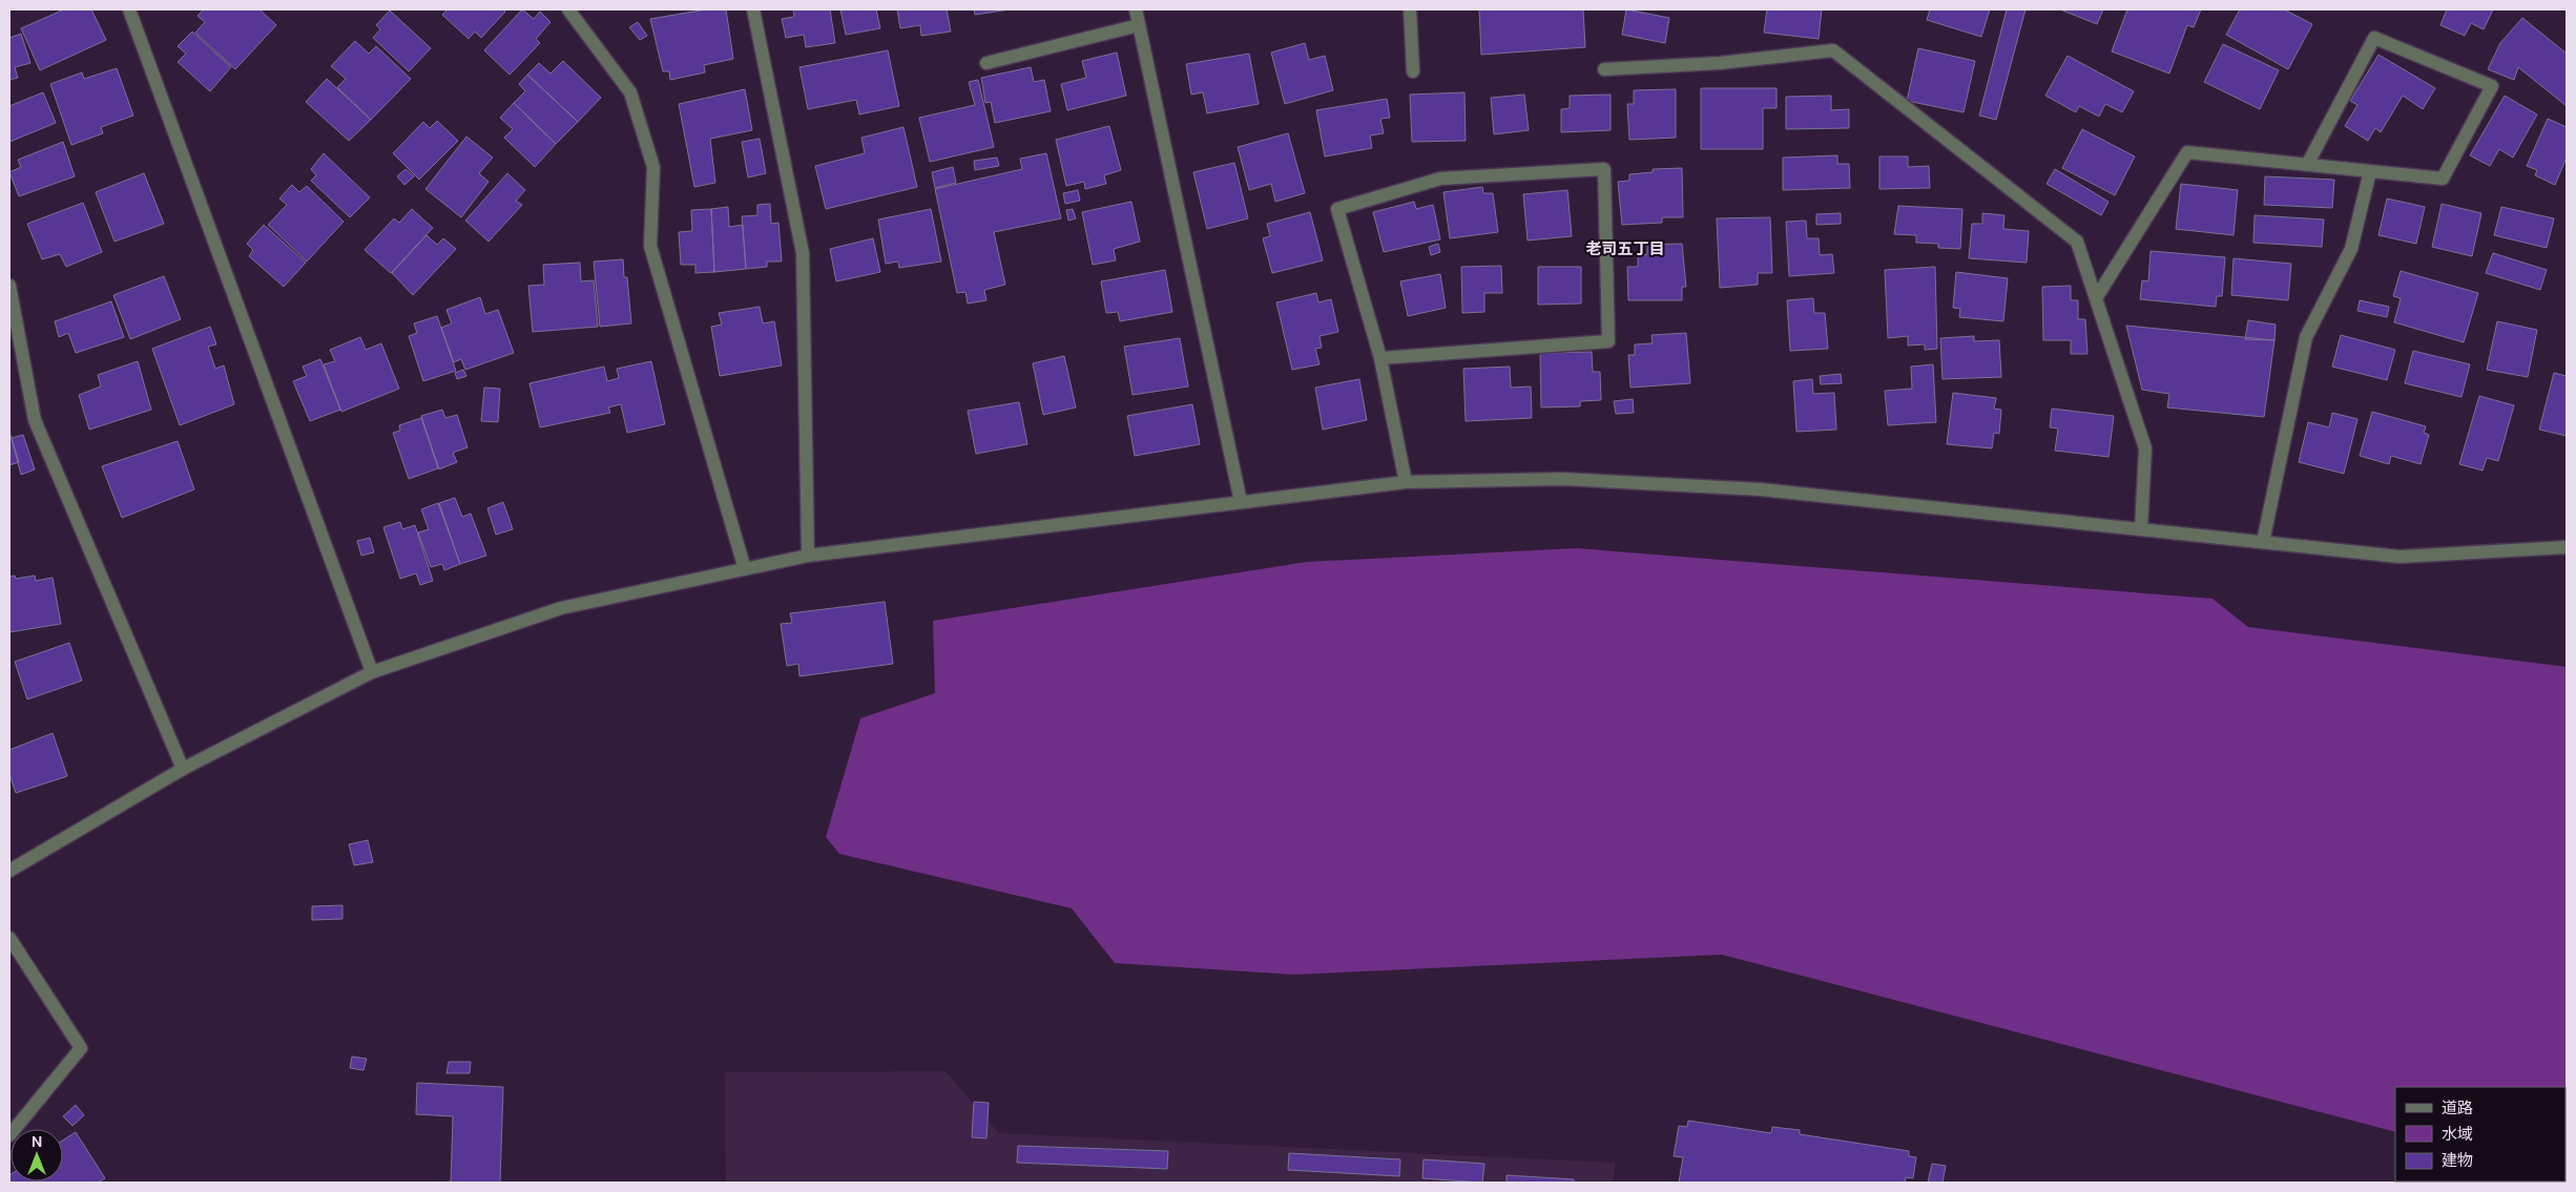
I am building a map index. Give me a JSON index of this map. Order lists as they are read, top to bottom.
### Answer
{
  "districts": ["老司五丁目"],
  "legend": ["道路", "水域", "建物"],
  "north": "top"
}
